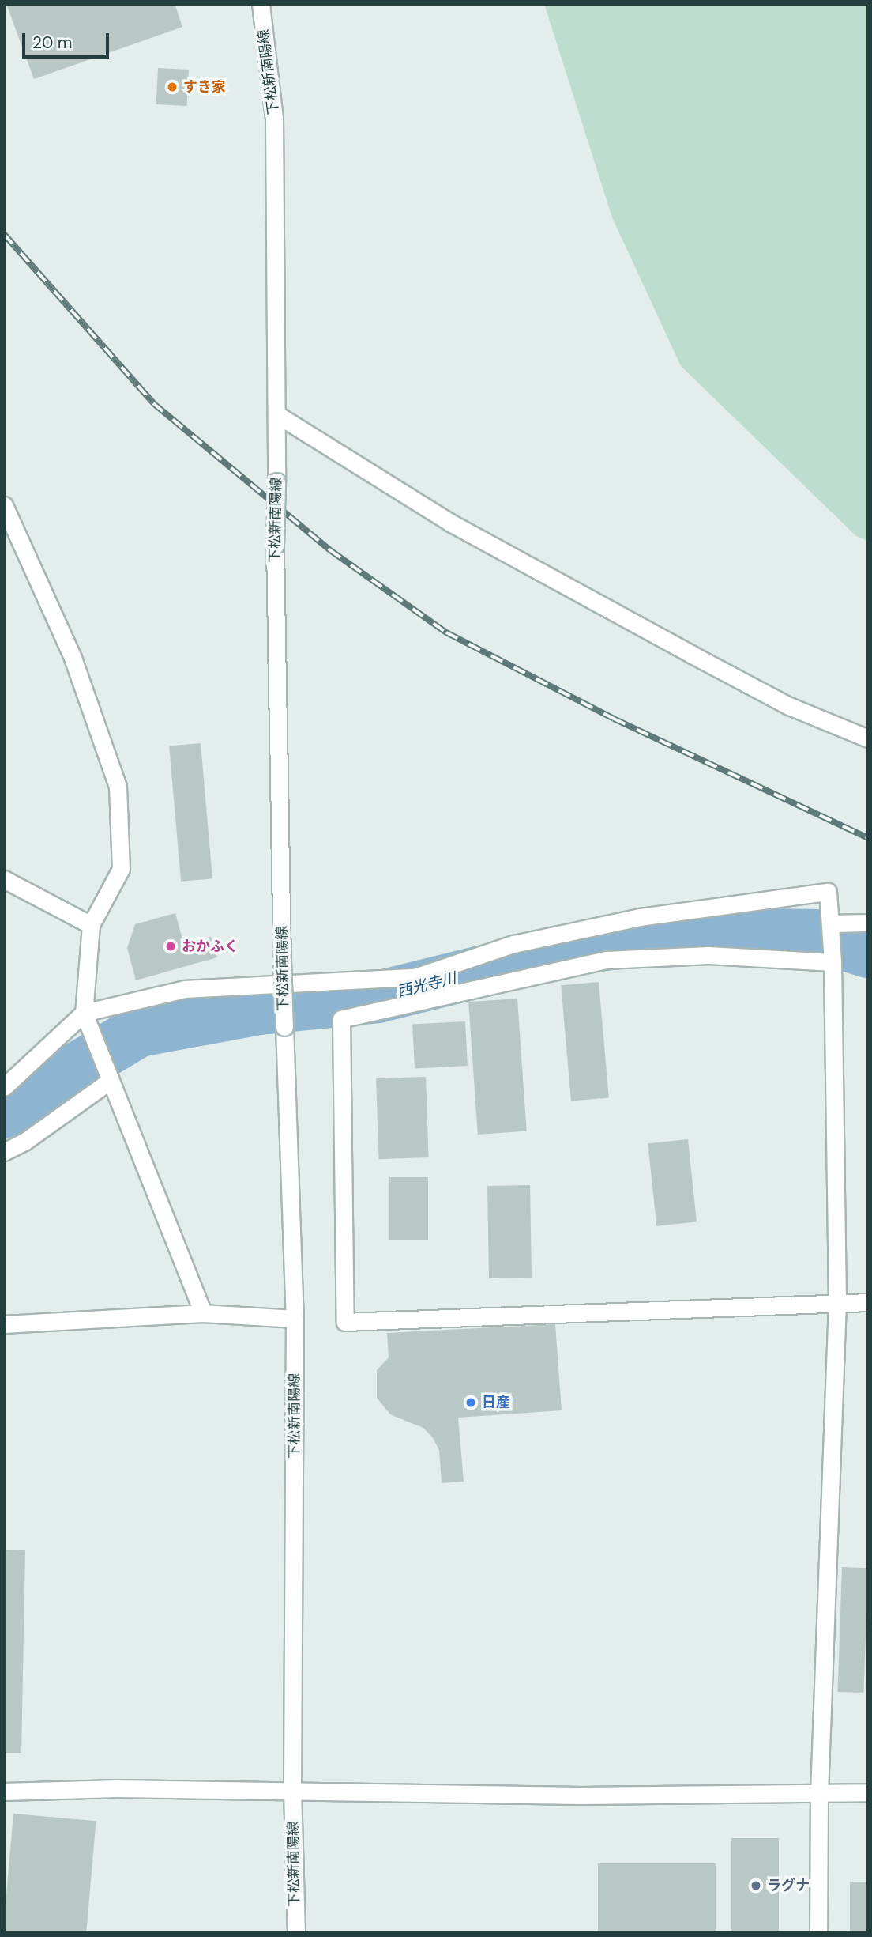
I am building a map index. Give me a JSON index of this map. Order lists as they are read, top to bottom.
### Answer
{
  "streets": {
    "street": ["下松新南陽線"]
  },
  "water": ["西光寺川"],
  "places": [
    "すき家",
    "おかふく",
    "日産",
    "ラグナ"
  ],
  "scale_bar": "20 m"
}
